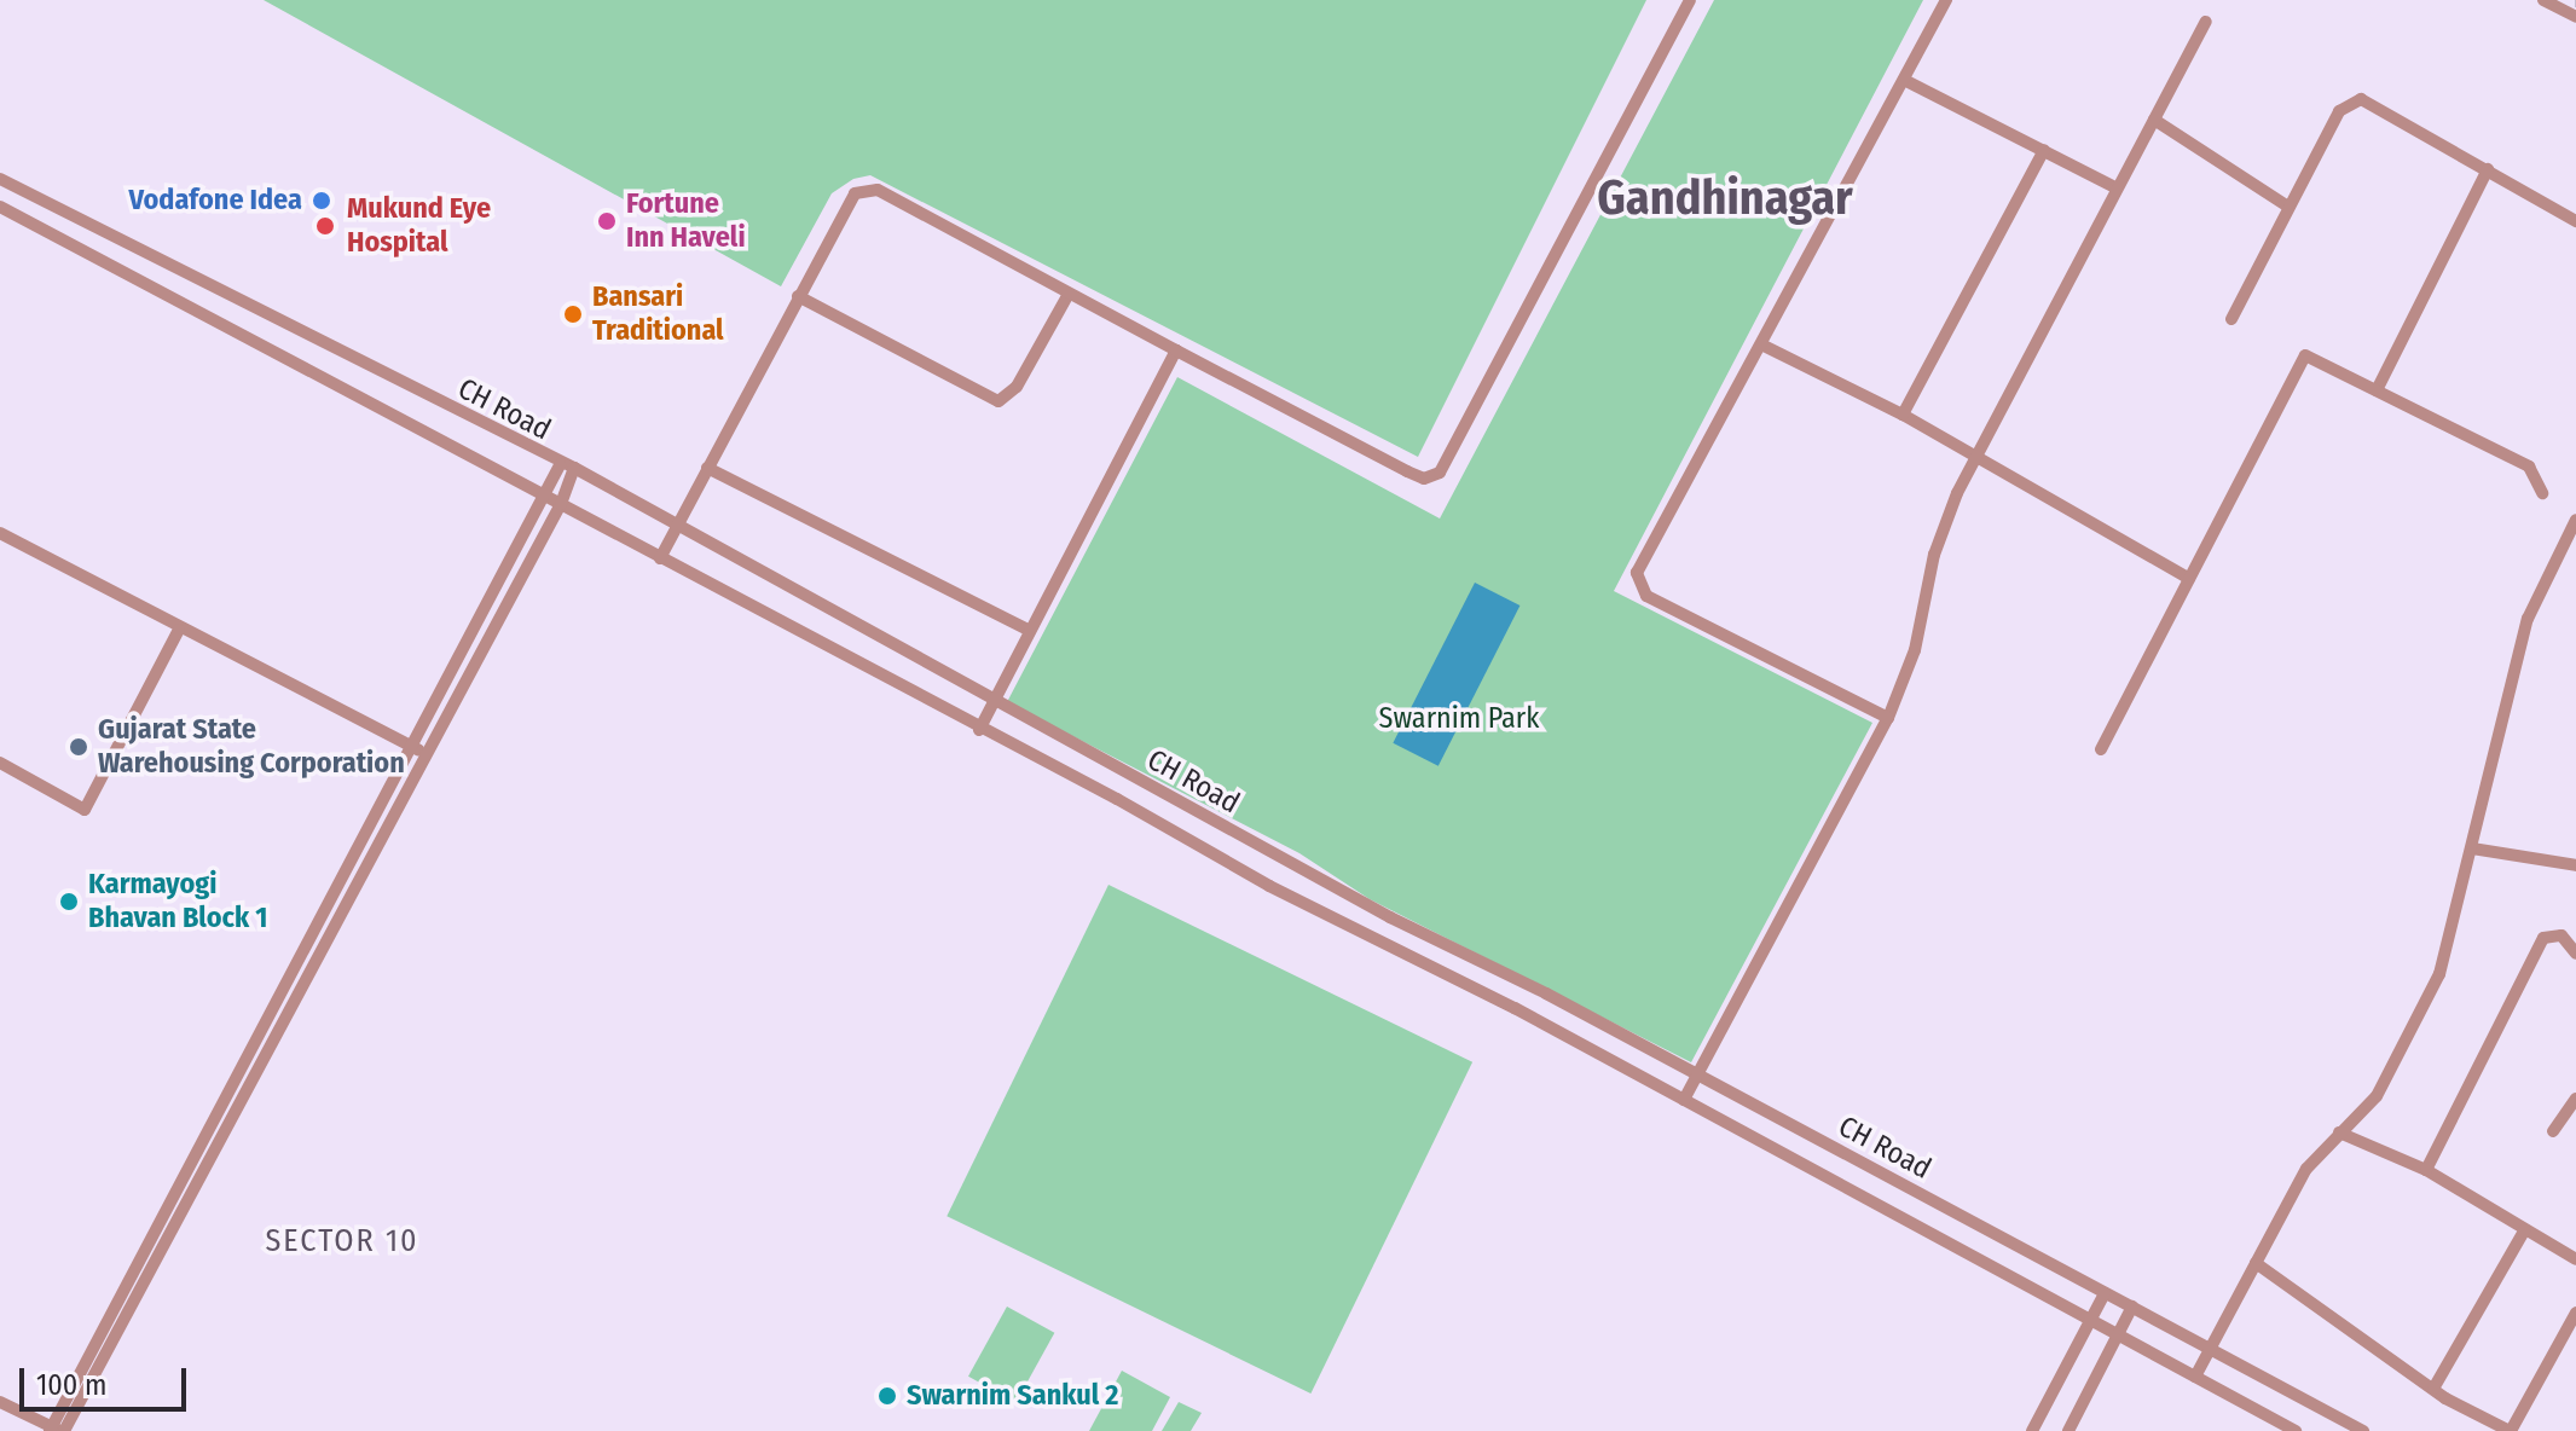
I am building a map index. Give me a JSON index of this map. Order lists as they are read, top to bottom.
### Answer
{
  "streets": {
    "street": ["CH Road"]
  },
  "districts": ["Gandhinagar", "SECTOR 10"],
  "parks": ["Swarnim Park"],
  "places": [
    "Vodafone Idea",
    "Fortune Inn Haveli",
    "Mukund Eye Hospital",
    "Bansari Traditional",
    "Gujarat State Warehousing Corporation",
    "Karmayogi Bhavan Block 1",
    "Swarnim Sankul 2"
  ],
  "scale_bar": "100 m"
}
